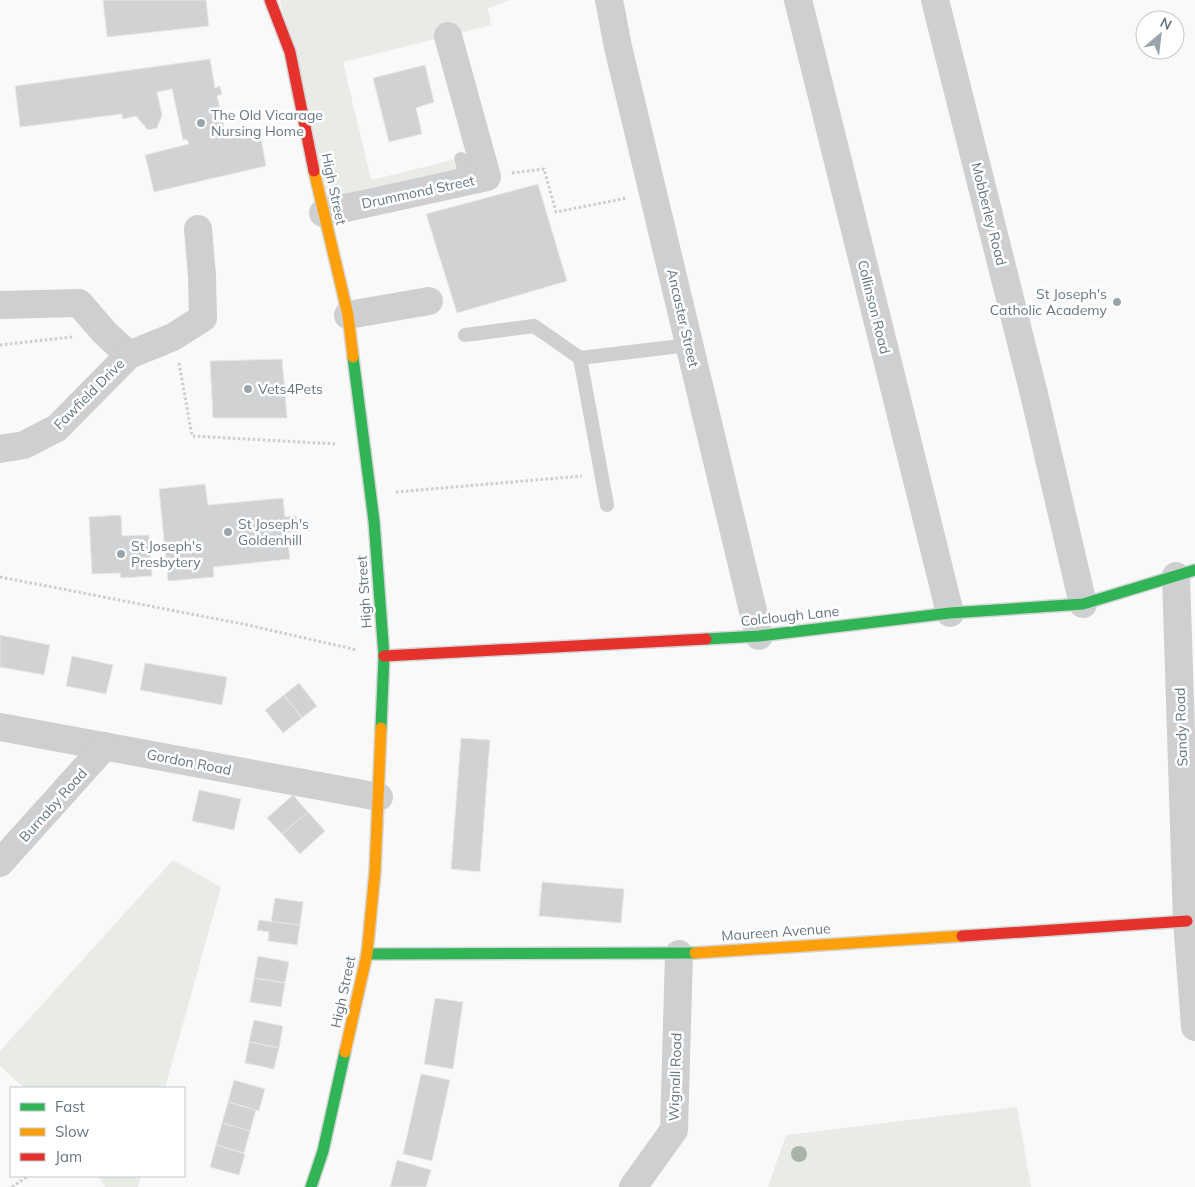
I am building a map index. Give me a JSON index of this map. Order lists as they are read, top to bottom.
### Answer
{
  "streets": {
    "street": [
      "High Street",
      "Drummond Street",
      "Mobberley Road",
      "Collinson Road",
      "Ancaster Street",
      "Fawfield Drive",
      "Colclough Lane",
      "Sandy Road",
      "Gordon Road",
      "Burnaby Road",
      "Maureen Avenue",
      "Wignall Road"
    ]
  },
  "crossings": [
    ["High Street", "Drummond Street"],
    ["High Street", "Colclough Lane"],
    ["High Street", "Gordon Road"],
    ["High Street", "Maureen Avenue"],
    ["Mobberley Road", "Colclough Lane"],
    ["Collinson Road", "Colclough Lane"],
    ["Ancaster Street", "Colclough Lane"],
    ["Colclough Lane", "Sandy Road"],
    ["Sandy Road", "Maureen Avenue"],
    ["Gordon Road", "Burnaby Road"],
    ["Maureen Avenue", "Wignall Road"]
  ],
  "places": [
    "The Old Vicarage Nursing Home",
    "St Joseph's Catholic Academy",
    "Vets4Pets",
    "St Joseph's Goldenhill",
    "St Joseph's Presbytery"
  ],
  "legend": ["Fast", "Slow", "Jam"],
  "north": "top right"
}
